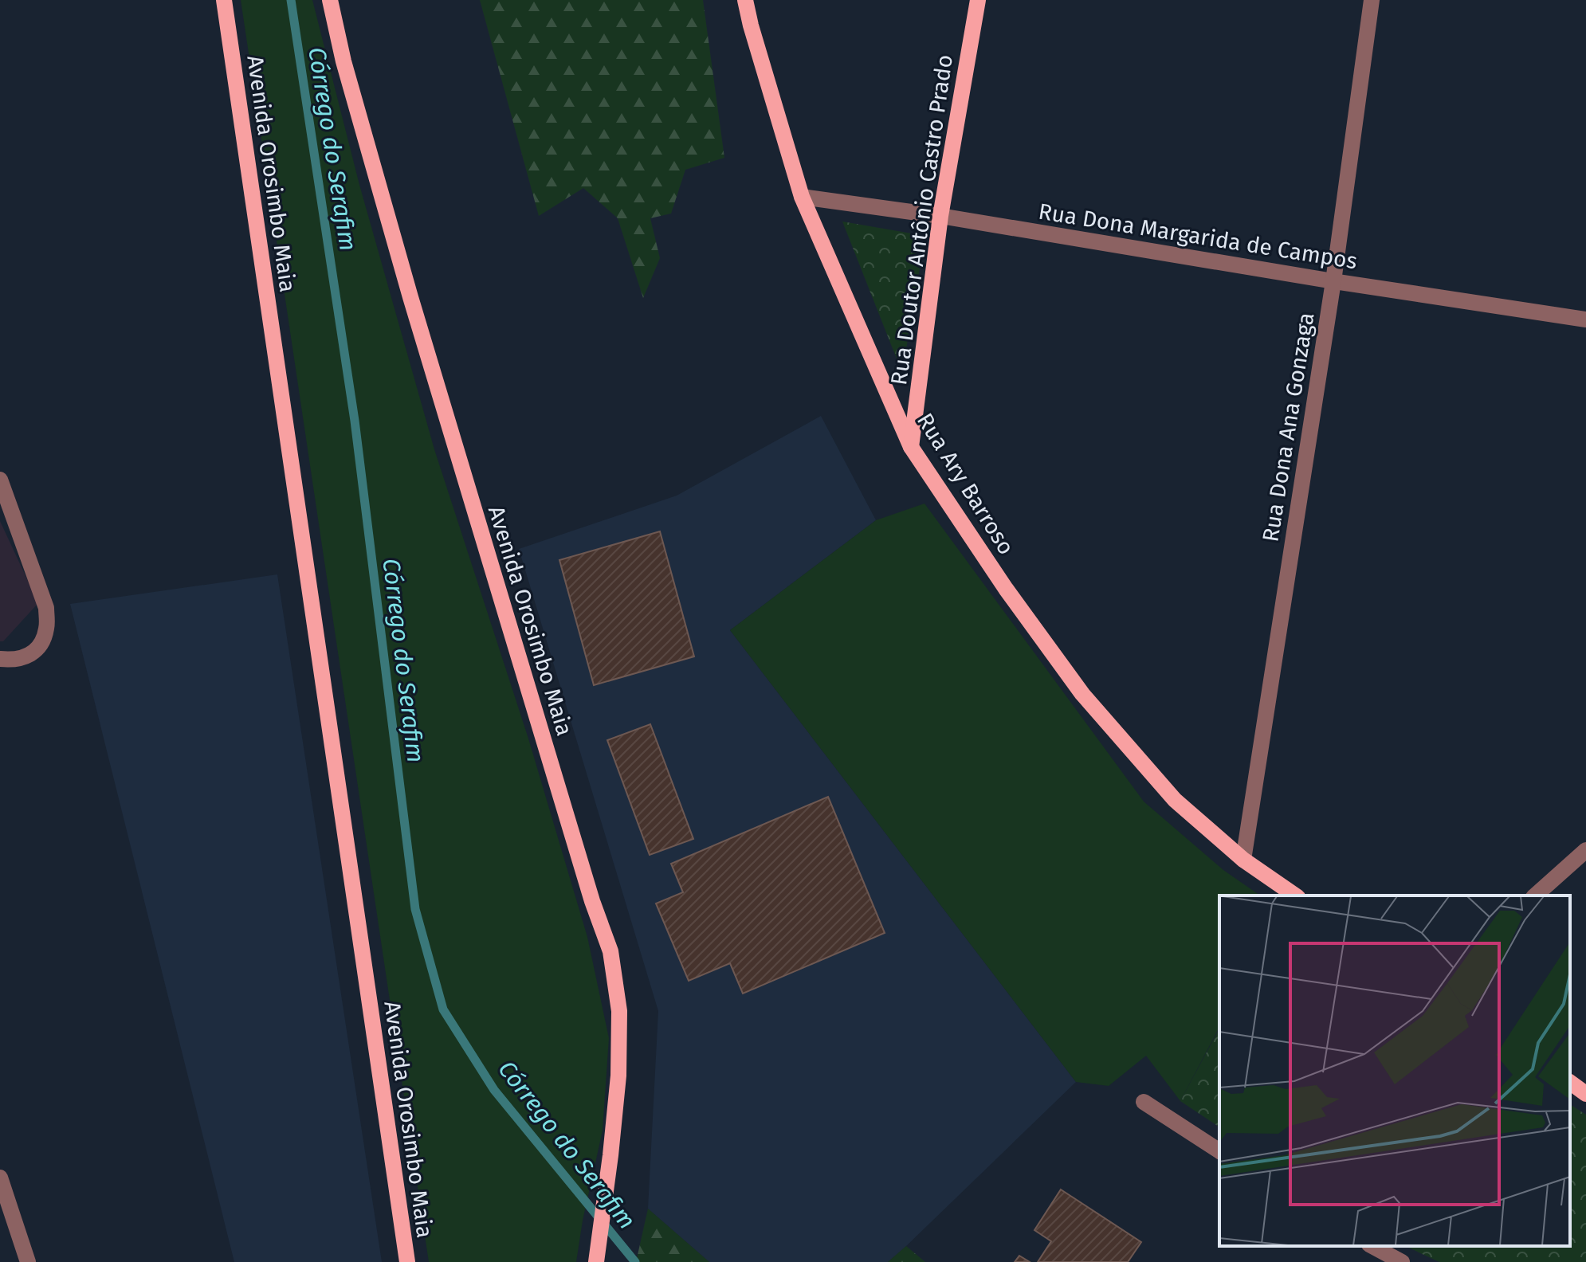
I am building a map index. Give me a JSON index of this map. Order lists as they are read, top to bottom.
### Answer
{
  "streets": {
    "main road": ["Avenida Orosimbo Maia", "Rua Doutor Antônio Castro Prado", "Rua Ary Barroso"],
    "street": ["Rua Dona Margarida de Campos", "Rua Dona Ana Gonzaga"]
  },
  "crossings": [
    ["Rua Doutor Antônio Castro Prado", "Rua Dona Margarida de Campos"],
    ["Rua Doutor Antônio Castro Prado", "Rua Ary Barroso"],
    ["Rua Dona Margarida de Campos", "Rua Dona Ana Gonzaga"],
    ["Rua Dona Margarida de Campos", "Rua Ary Barroso"],
    ["Rua Dona Ana Gonzaga", "Rua Ary Barroso"]
  ],
  "water": ["Córrego do Serafim"]
}
